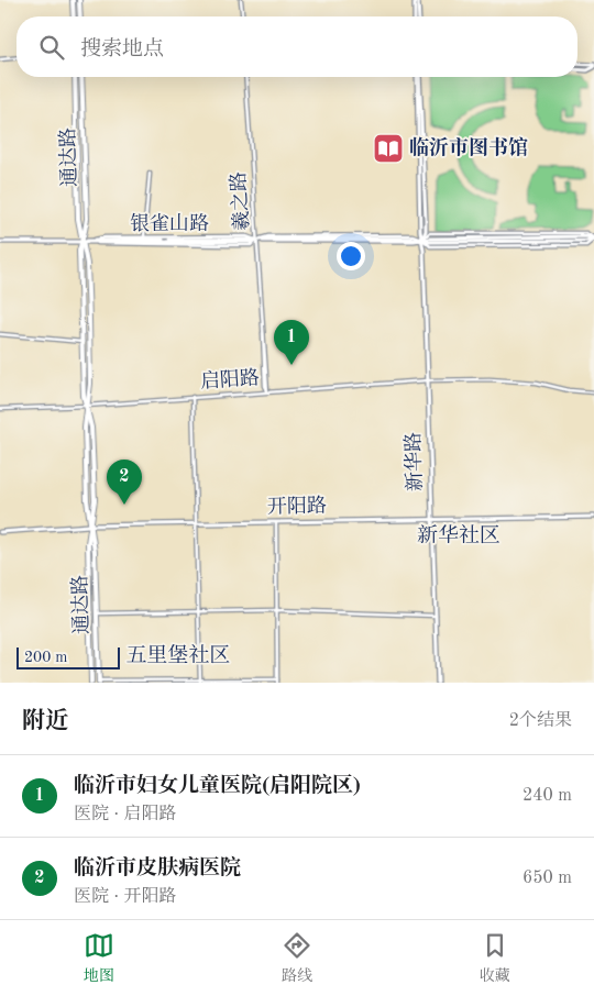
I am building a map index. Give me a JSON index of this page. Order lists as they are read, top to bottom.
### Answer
{
  "streets": {
    "main road": [
      "通达路",
      "银雀山路",
      "新华路",
      "开阳路"
    ],
    "street": ["羲之路", "启阳路"]
  },
  "crossings": [
    ["通达路", "银雀山路"],
    ["通达路", "启阳路"],
    ["通达路", "开阳路"],
    ["羲之路", "银雀山路"],
    ["羲之路", "启阳路"],
    ["银雀山路", "新华路"],
    ["启阳路", "新华路"],
    ["新华路", "开阳路"]
  ],
  "districts": ["新华社区", "五里堡社区"],
  "places": {
    "library": ["临沂市图书馆"]
  },
  "scale_bar": "200 m",
  "page": {
    "search": "搜索地点",
    "pins": ["1", "2"],
    "scale": "200 m",
    "heading": ["附近", "2个结果"],
    "list": [
      {
        "mark": "1",
        "name": "临沂市妇女儿童医院(启阳院区)",
        "note": "医院 · 启阳路",
        "value": "240 m"
      },
      {
        "mark": "2",
        "name": "临沂市皮肤病医院",
        "note": "医院 · 开阳路",
        "value": "650 m"
      }
    ],
    "nav": ["地图", "路线", "收藏"]
  }
}
